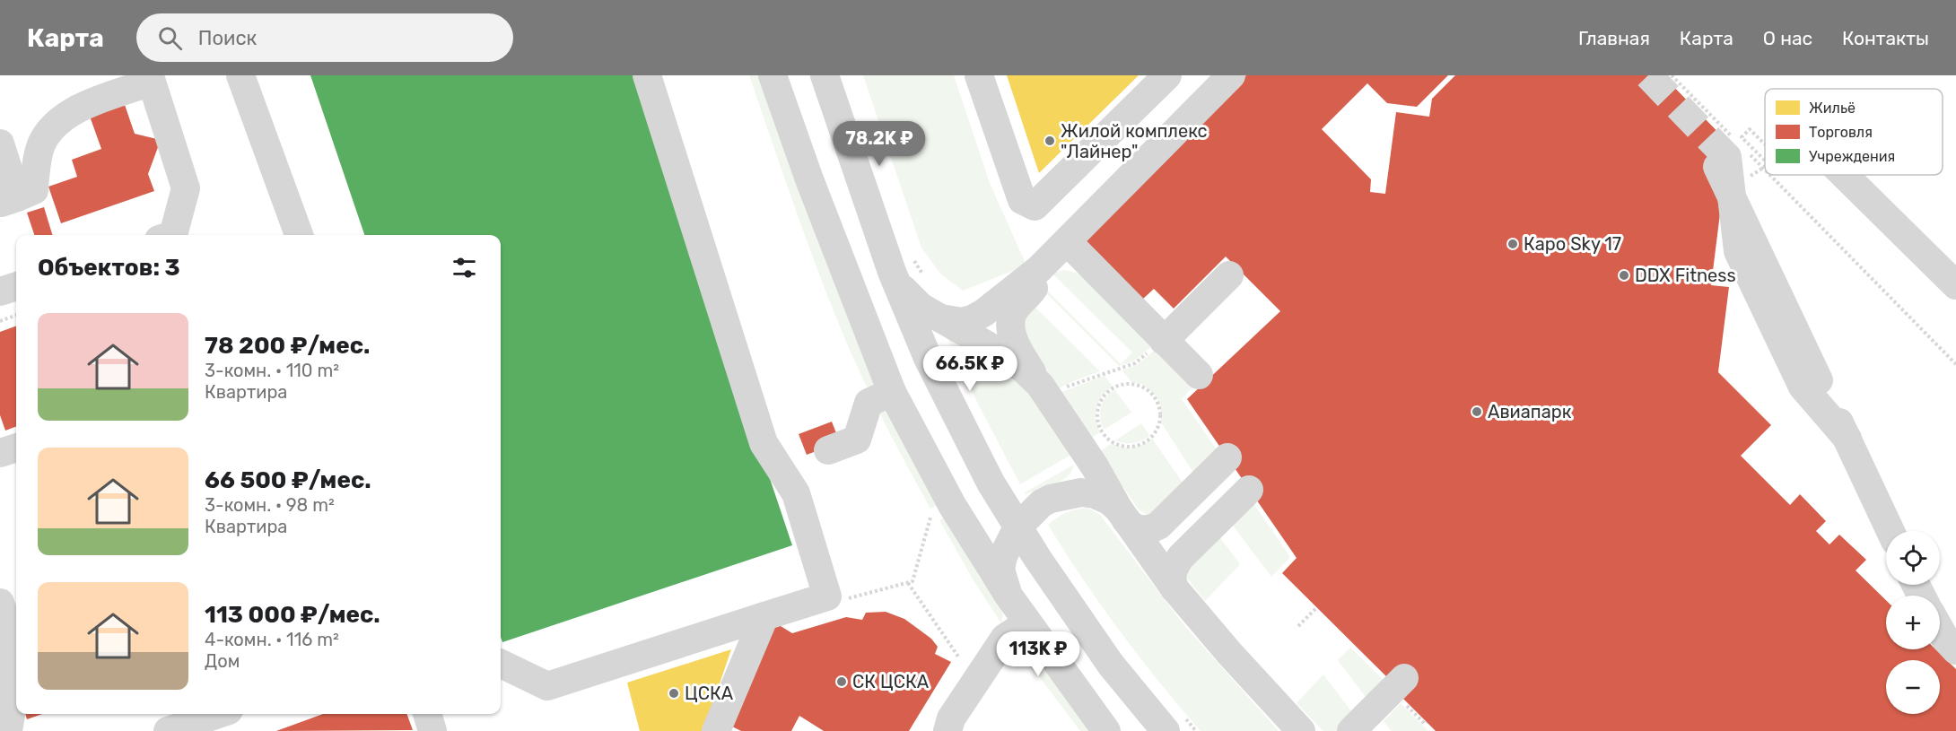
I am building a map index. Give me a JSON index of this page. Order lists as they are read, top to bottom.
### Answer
{
  "places": [
    "Жилой комплекс \"Лайнер\"",
    "Каро Sky 17",
    "DDX Fitness",
    "Авиапарк",
    "СК ЦСКА",
    "ЦСКА"
  ],
  "legend": ["Жильё", "Торговля", "Учреждения"],
  "page": {
    "header": "Карта",
    "search": "Поиск",
    "nav": [
      "Главная",
      "Карта",
      "О нас",
      "Контакты"
    ],
    "price": ["78.2K ₽", "66.5K ₽", "113K ₽"],
    "heading": "Объектов: 3",
    "list": [
      {
        "name": "78 200 ₽/мес.",
        "note": "3-комн. · 110 m² · Квартира"
      },
      {
        "name": "66 500 ₽/мес.",
        "note": "3-комн. · 98 m² · Квартира"
      },
      {
        "name": "113 000 ₽/мес.",
        "note": "4-комн. · 116 m² · Дом"
      }
    ],
    "map_buttons": ["+", "−"]
  }
}
